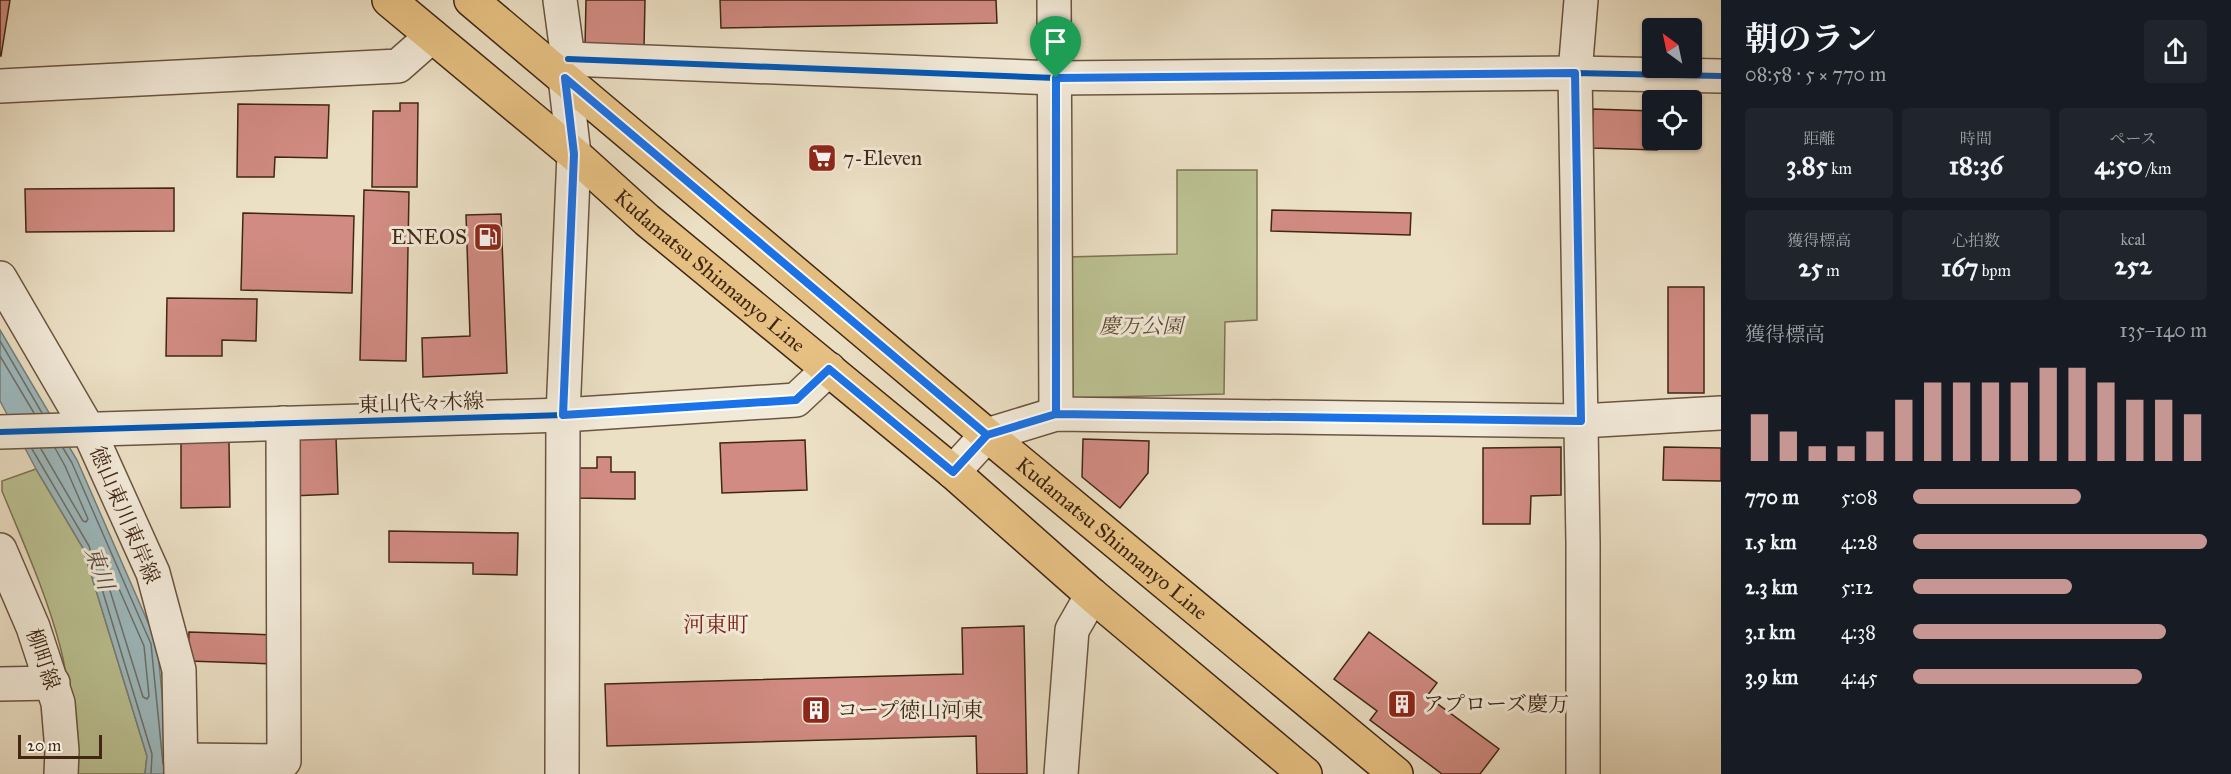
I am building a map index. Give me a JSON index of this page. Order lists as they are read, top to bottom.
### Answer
{
  "streets": {
    "main road": ["Kudamatsu Shinnanyo Line"],
    "street": ["東山代々木線", "徳山東川東岸線", "柳町線"]
  },
  "crossings": [
    ["Kudamatsu Shinnanyo Line", "東山代々木線"],
    ["東山代々木線", "徳山東川東岸線"]
  ],
  "districts": ["河東町"],
  "water": ["東川"],
  "parks": ["慶万公園"],
  "places": {
    "supermarket": ["7-Eleven"],
    "fuel station": ["ENEOS"],
    "building": ["アプローズ慶万", "コープ徳山河東"]
  },
  "scale_bar": "20 m",
  "north": "top left",
  "page": {
    "heading": ["朝のラン", "08:58 · 5 × 770 m"],
    "stats": [
      ["距離", "3.85 km"],
      ["時間", "18:36"],
      ["ペース", "4:50 /km"],
      ["獲得標高", "25 m"],
      ["心拍数", "167 bpm"],
      ["kcal", "252"]
    ],
    "chart": ["獲得標高", "135–140 m"],
    "list": [
      {
        "name": "770 m",
        "note": "5:08"
      },
      {
        "name": "1.5 km",
        "note": "4:28"
      },
      {
        "name": "2.3 km",
        "note": "5:12"
      },
      {
        "name": "3.1 km",
        "note": "4:38"
      },
      {
        "name": "3.9 km",
        "note": "4:45"
      }
    ],
    "scale": "20 m"
  }
}
